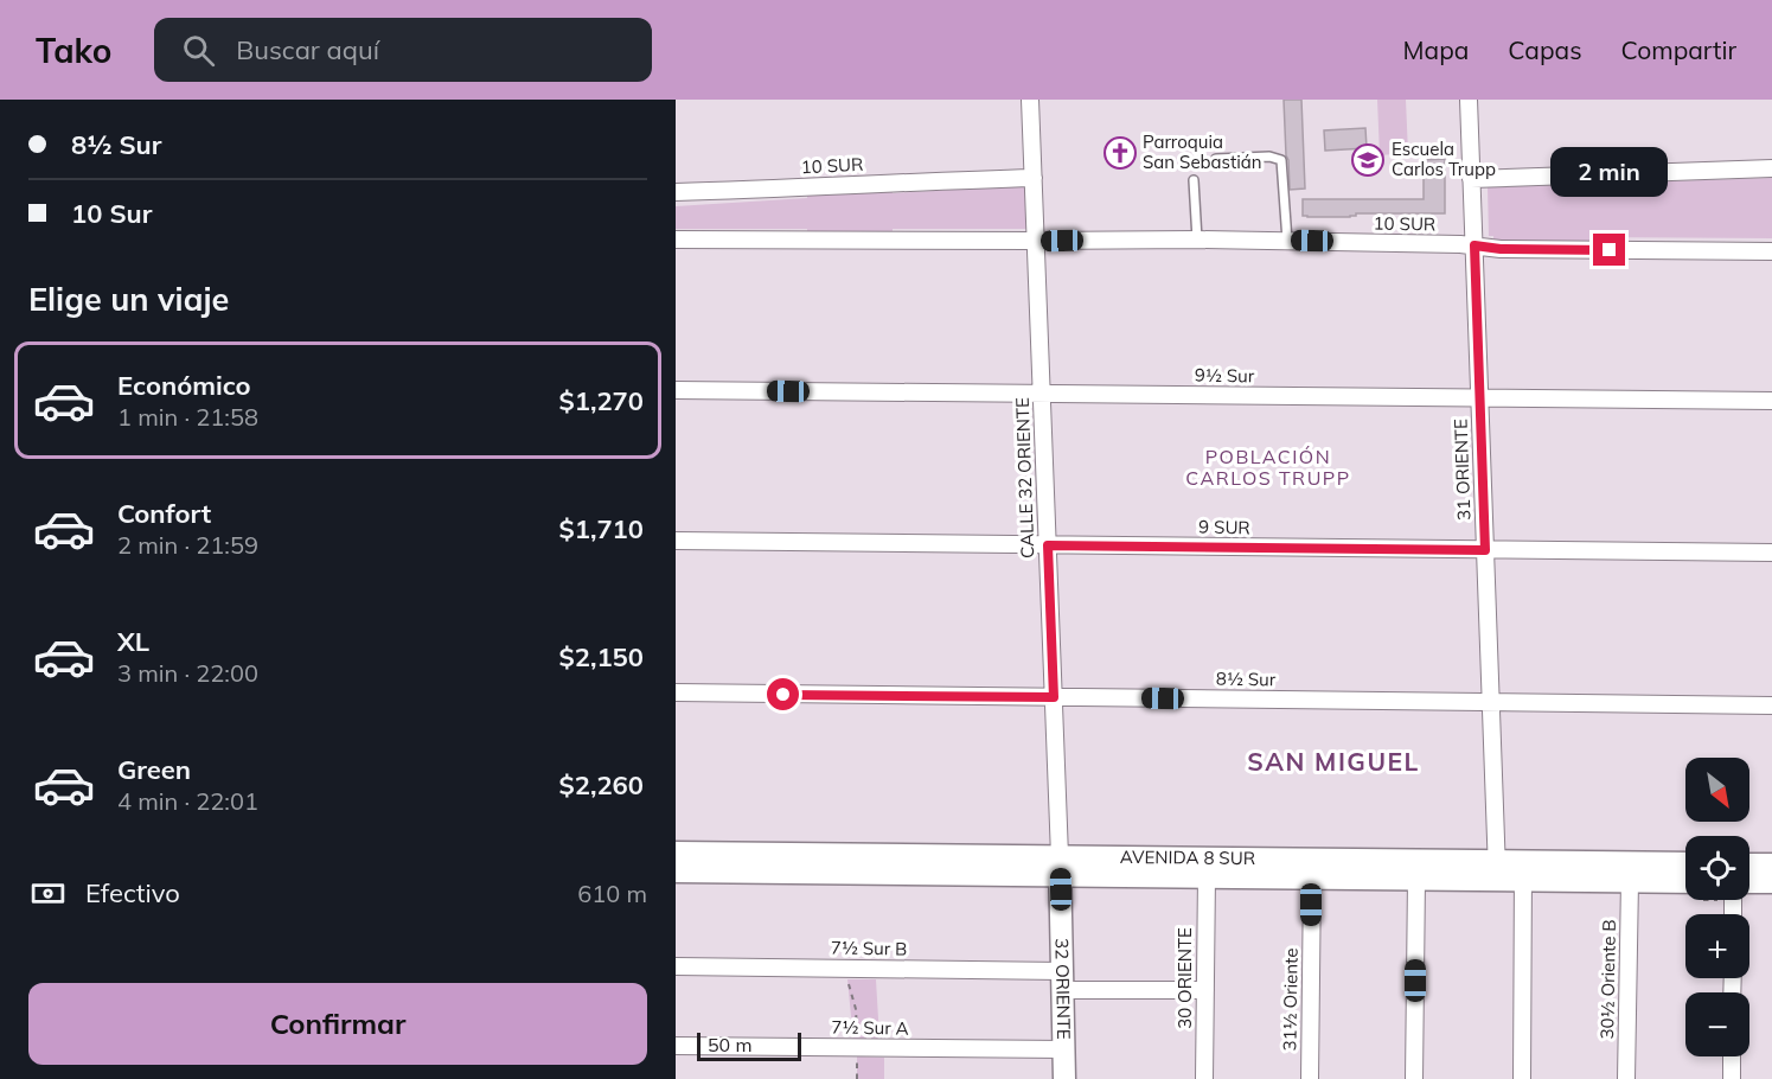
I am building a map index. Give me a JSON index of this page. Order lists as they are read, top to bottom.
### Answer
{
  "streets": {
    "street": [
      "10 SUR",
      "9½ Sur",
      "31 ORIENTE",
      "CALLE 32 ORIENTE",
      "9 SUR",
      "8½ Sur",
      "AVENIDA 8 SUR",
      "7½ Sur B",
      "30 ORIENTE",
      "30½ Oriente B",
      "32 ORIENTE",
      "31½ Oriente",
      "7½ Sur A"
    ]
  },
  "crossings": [
    ["10 SUR", "31 ORIENTE"],
    ["10 SUR", "CALLE 32 ORIENTE"],
    ["9½ Sur", "31 ORIENTE"],
    ["9½ Sur", "CALLE 32 ORIENTE"],
    ["31 ORIENTE", "9 SUR"],
    ["31 ORIENTE", "8½ Sur"],
    ["31 ORIENTE", "AVENIDA 8 SUR"],
    ["CALLE 32 ORIENTE", "9 SUR"],
    ["CALLE 32 ORIENTE", "8½ Sur"],
    ["CALLE 32 ORIENTE", "AVENIDA 8 SUR"],
    ["CALLE 32 ORIENTE", "32 ORIENTE"],
    ["AVENIDA 8 SUR", "30 ORIENTE"],
    ["AVENIDA 8 SUR", "30½ Oriente B"],
    ["AVENIDA 8 SUR", "32 ORIENTE"],
    ["AVENIDA 8 SUR", "31½ Oriente"],
    ["7½ Sur B", "30 ORIENTE"],
    ["7½ Sur B", "32 ORIENTE"],
    ["32 ORIENTE", "7½ Sur A"]
  ],
  "districts": ["POBLACIÓN CARLOS TRUPP", "SAN MIGUEL"],
  "places": {
    "church": ["Parroquia San Sebastián"],
    "school or university": ["Escuela Carlos Trupp"]
  },
  "scale_bar": "50 m",
  "north": "bottom right",
  "page": {
    "header": "Tako",
    "search": "Buscar aquí",
    "nav": ["Mapa", "Capas", "Compartir"],
    "banner": ["8½ Sur", "10 Sur"],
    "bubble": "2 min",
    "heading": "Elige un viaje",
    "list": [
      {
        "name": "Económico",
        "note": "1 min · 21:58",
        "value": "$1,270"
      },
      {
        "name": "Confort",
        "note": "2 min · 21:59",
        "value": "$1,710"
      },
      {
        "name": "XL",
        "note": "3 min · 22:00",
        "value": "$2,150"
      },
      {
        "name": "Green",
        "note": "4 min · 22:01",
        "value": "$2,260"
      }
    ],
    "map_buttons": ["+", "−"],
    "pay": ["Efectivo", "610 m"],
    "buttons": "Confirmar",
    "scale": "50 m"
  }
}
